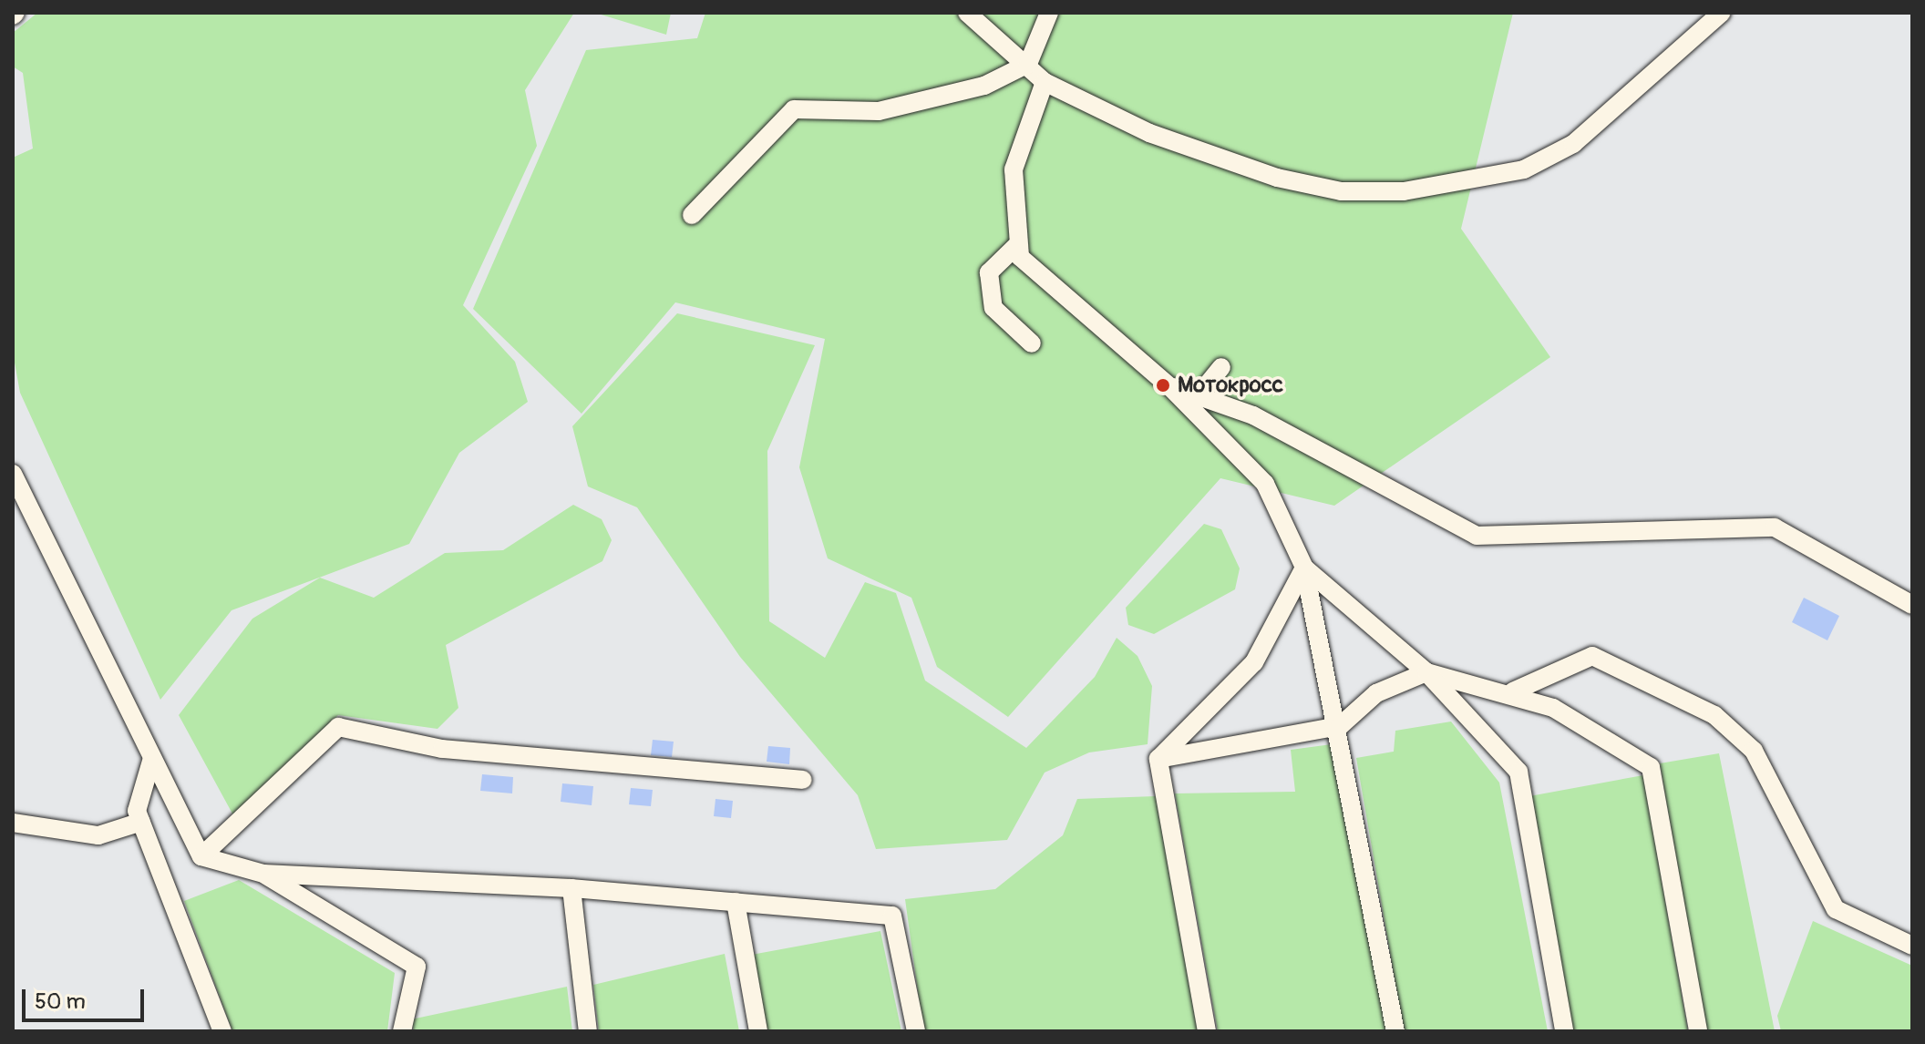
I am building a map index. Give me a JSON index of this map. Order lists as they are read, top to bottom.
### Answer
{
  "places": ["Мотокросс"],
  "scale_bar": "50 m"
}
